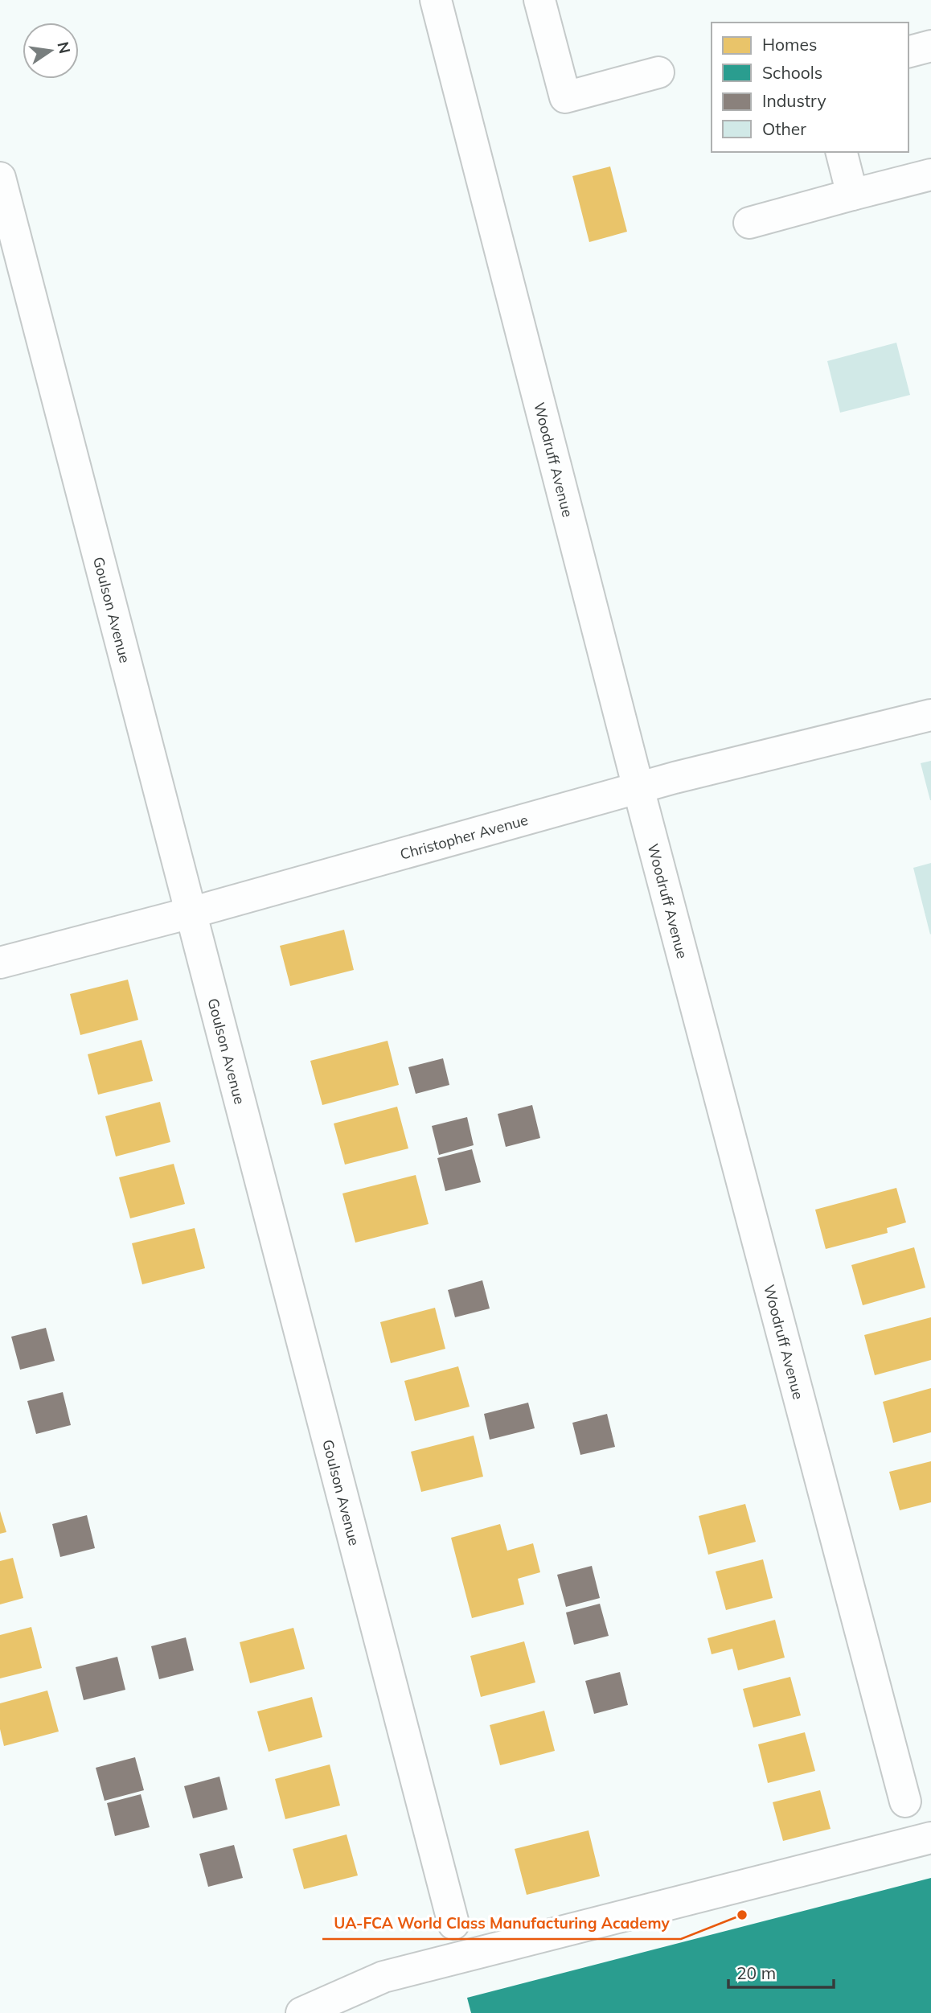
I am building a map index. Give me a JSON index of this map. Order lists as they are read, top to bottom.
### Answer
{
  "streets": {
    "street": ["Woodruff Avenue", "Goulson Avenue", "Christopher Avenue"]
  },
  "crossings": [
    ["Woodruff Avenue", "Christopher Avenue"],
    ["Goulson Avenue", "Christopher Avenue"]
  ],
  "places": ["UA-FCA World Class Manufacturing Academy"],
  "legend": [
    "Homes",
    "Schools",
    "Industry",
    "Other"
  ],
  "scale_bar": "20 m",
  "north": "right"
}
